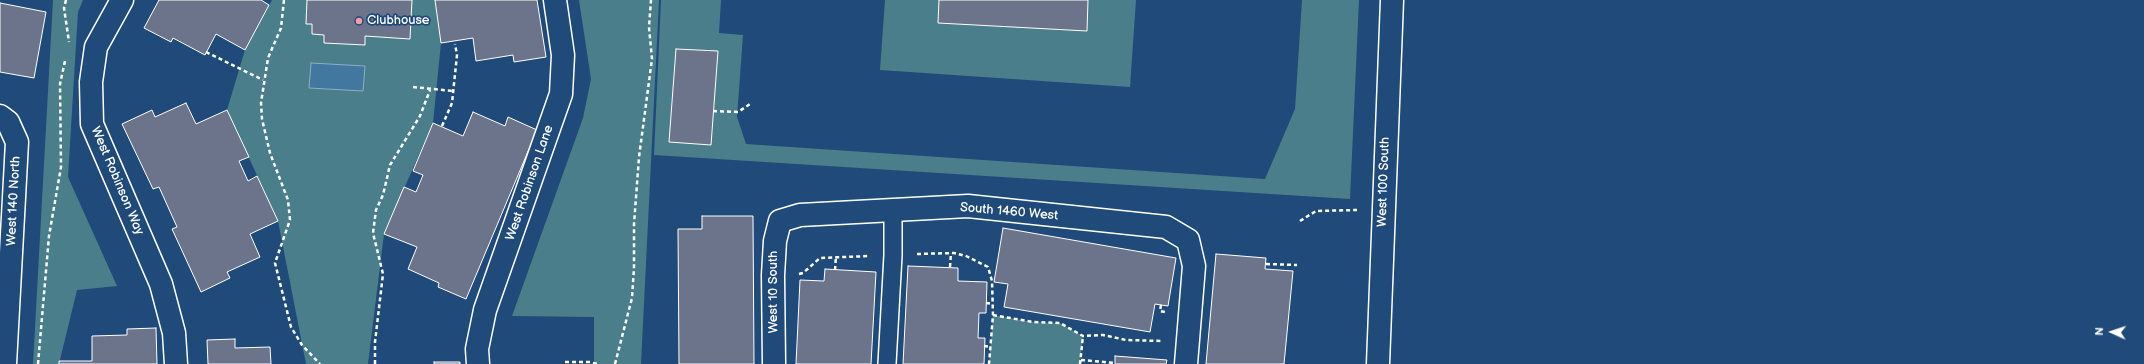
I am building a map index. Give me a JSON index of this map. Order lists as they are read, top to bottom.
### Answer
{
  "streets": {
    "street": [
      "West Robinson Way",
      "West 100 South",
      "West Robinson Lane",
      "West 140 North",
      "South 1460 West",
      "West 10 South"
    ]
  },
  "crossings": [
    ["South 1460 West", "West 10 South"]
  ],
  "places": ["Clubhouse"],
  "north": "left"
}
